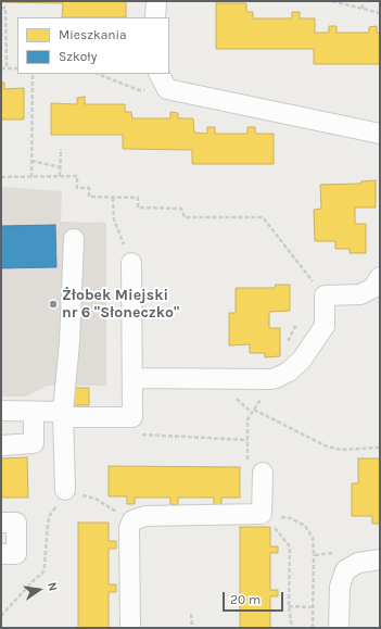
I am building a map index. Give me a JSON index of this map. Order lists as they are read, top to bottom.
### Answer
{
  "places": ["Żłobek Miejski nr 6 \"Słoneczko\""],
  "legend": ["Mieszkania", "Szkoły"],
  "scale_bar": "20 m",
  "north": "right"
}
